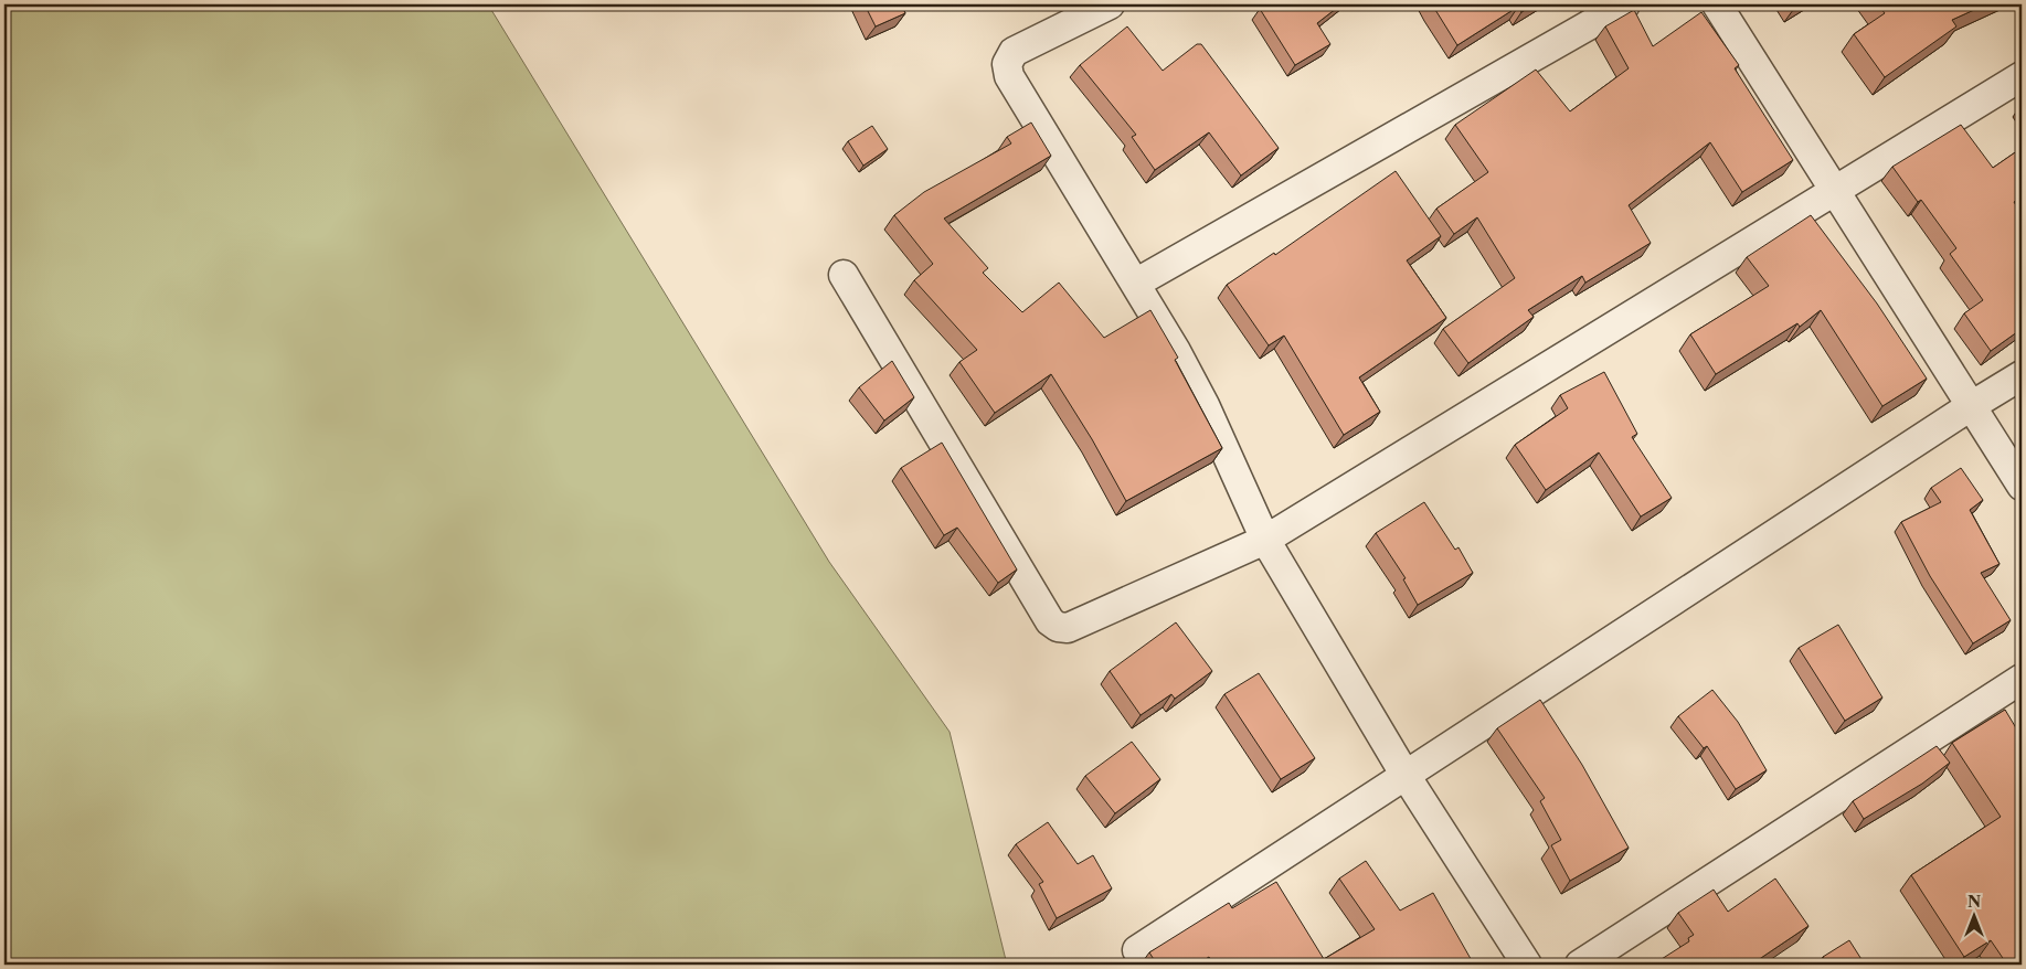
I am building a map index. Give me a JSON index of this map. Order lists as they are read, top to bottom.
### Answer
{
  "north": "top"
}
